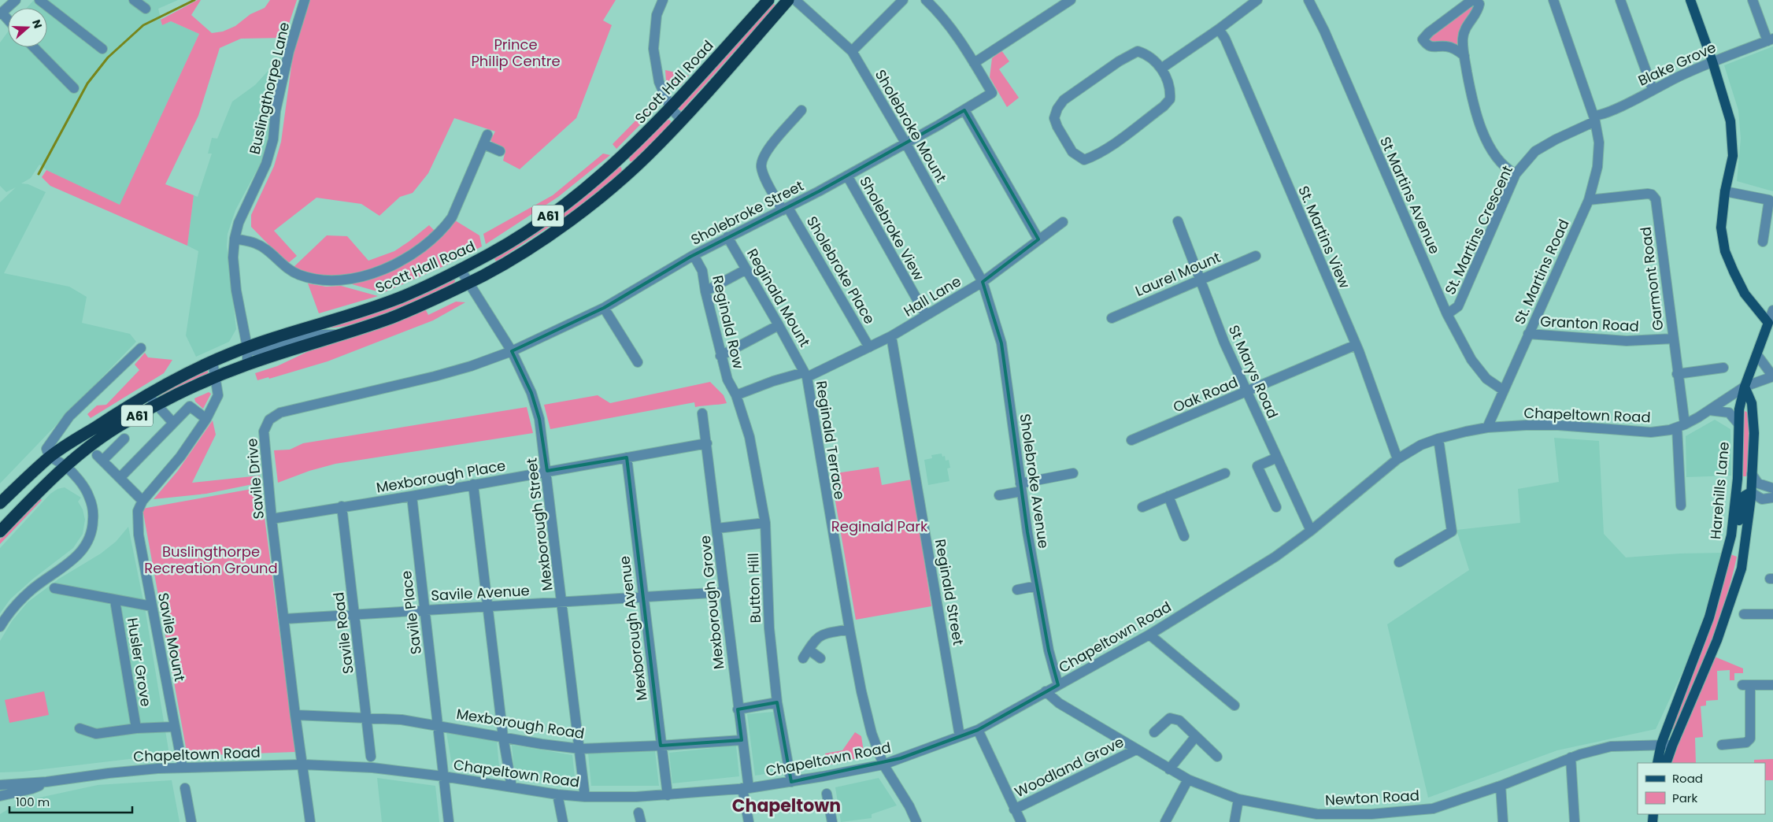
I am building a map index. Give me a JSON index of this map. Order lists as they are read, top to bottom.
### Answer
{
  "streets": {
    "highway": ["Scott Hall Road", "A61"],
    "main road": ["Harehills Lane"],
    "street": [
      "Blake Grove",
      "Buslingthorpe Lane",
      "Sholebroke Mount",
      "St Martins Avenue",
      "Sholebroke Street",
      "Sholebroke View",
      "St. Martins Crescent",
      "St. Martins View",
      "Sholebroke Place",
      "St. Martins Road",
      "Laurel Mount",
      "Garmont Road",
      "Hall Lane",
      "Reginald Mount",
      "Reginald Row",
      "Granton Road",
      "St Marys Road",
      "Oak Road",
      "Chapeltown Road",
      "Reginald Terrace",
      "Mexborough Place",
      "Savile Drive",
      "Sholebroke Avenue",
      "Mexborough Street",
      "Button Hill",
      "Reginald Street",
      "Savile Avenue",
      "Mexborough Grove",
      "Savile Place",
      "Mexborough Avenue",
      "Savile Road",
      "Savile Mount",
      "Husler Grove",
      "Mexborough Road",
      "Woodland Grove",
      "Newton Road"
    ]
  },
  "crossings": [
    ["Blake Grove", "St. Martins Crescent"],
    ["Blake Grove", "St. Martins Road"],
    ["Scott Hall Road", "Buslingthorpe Lane"],
    ["Scott Hall Road", "Mexborough Street"],
    ["Buslingthorpe Lane", "A61"],
    ["Sholebroke Mount", "Sholebroke Street"],
    ["Sholebroke Mount", "Hall Lane"],
    ["Sholebroke Mount", "Sholebroke Avenue"],
    ["St Martins Avenue", "St. Martins Crescent"],
    ["St Martins Avenue", "St. Martins Road"],
    ["Sholebroke Street", "Sholebroke View"],
    ["Sholebroke Street", "Sholebroke Place"],
    ["Sholebroke Street", "Reginald Mount"],
    ["Sholebroke Street", "Reginald Row"],
    ["Sholebroke Street", "Savile Drive"],
    ["Sholebroke Street", "Mexborough Street"],
    ["A61", "Mexborough Street"],
    ["Sholebroke View", "Hall Lane"],
    ["St. Martins Crescent", "St. Martins Road"],
    ["St. Martins View", "Oak Road"],
    ["St. Martins View", "Chapeltown Road"],
    ["Sholebroke Place", "Hall Lane"],
    ["St. Martins Road", "Garmont Road"],
    ["St. Martins Road", "Granton Road"],
    ["St. Martins Road", "Chapeltown Road"],
    ["Laurel Mount", "St Marys Road"],
    ["Garmont Road", "Granton Road"],
    ["Garmont Road", "Chapeltown Road"],
    ["Hall Lane", "Reginald Mount"],
    ["Hall Lane", "Reginald Row"],
    ["Hall Lane", "Reginald Terrace"],
    ["Hall Lane", "Sholebroke Avenue"],
    ["Hall Lane", "Button Hill"],
    ["Hall Lane", "Reginald Street"],
    ["Reginald Mount", "Reginald Terrace"],
    ["Reginald Row", "Button Hill"],
    ["St Marys Road", "Oak Road"],
    ["St Marys Road", "Chapeltown Road"],
    ["Chapeltown Road", "Reginald Terrace"],
    ["Chapeltown Road", "Savile Drive"],
    ["Chapeltown Road", "Sholebroke Avenue"],
    ["Chapeltown Road", "Harehills Lane"],
    ["Chapeltown Road", "Mexborough Street"],
    ["Chapeltown Road", "Button Hill"],
    ["Chapeltown Road", "Reginald Street"],
    ["Chapeltown Road", "Mexborough Grove"],
    ["Chapeltown Road", "Savile Place"],
    ["Chapeltown Road", "Mexborough Avenue"],
    ["Chapeltown Road", "Savile Road"],
    ["Chapeltown Road", "Savile Mount"],
    ["Chapeltown Road", "Newton Road"],
    ["Mexborough Place", "Savile Drive"],
    ["Mexborough Place", "Mexborough Street"],
    ["Mexborough Place", "Mexborough Grove"],
    ["Mexborough Place", "Savile Place"],
    ["Mexborough Place", "Mexborough Avenue"],
    ["Mexborough Place", "Savile Road"],
    ["Savile Drive", "Mexborough Street"],
    ["Savile Drive", "Savile Avenue"],
    ["Savile Drive", "Mexborough Road"],
    ["Harehills Lane", "Newton Road"],
    ["Mexborough Street", "Savile Avenue"],
    ["Mexborough Street", "Mexborough Road"],
    ["Savile Avenue", "Mexborough Grove"],
    ["Savile Avenue", "Savile Place"],
    ["Savile Avenue", "Mexborough Avenue"],
    ["Savile Avenue", "Savile Road"],
    ["Mexborough Grove", "Mexborough Road"],
    ["Savile Place", "Mexborough Road"],
    ["Mexborough Avenue", "Mexborough Road"],
    ["Savile Road", "Mexborough Road"],
    ["Woodland Grove", "Newton Road"]
  ],
  "districts": ["Chapeltown"],
  "parks": ["Prince Philip Centre", "Reginald Park", "Buslingthorpe Recreation Ground"],
  "legend": ["Road", "Park"],
  "scale_bar": "100 m",
  "north": "right"
}
